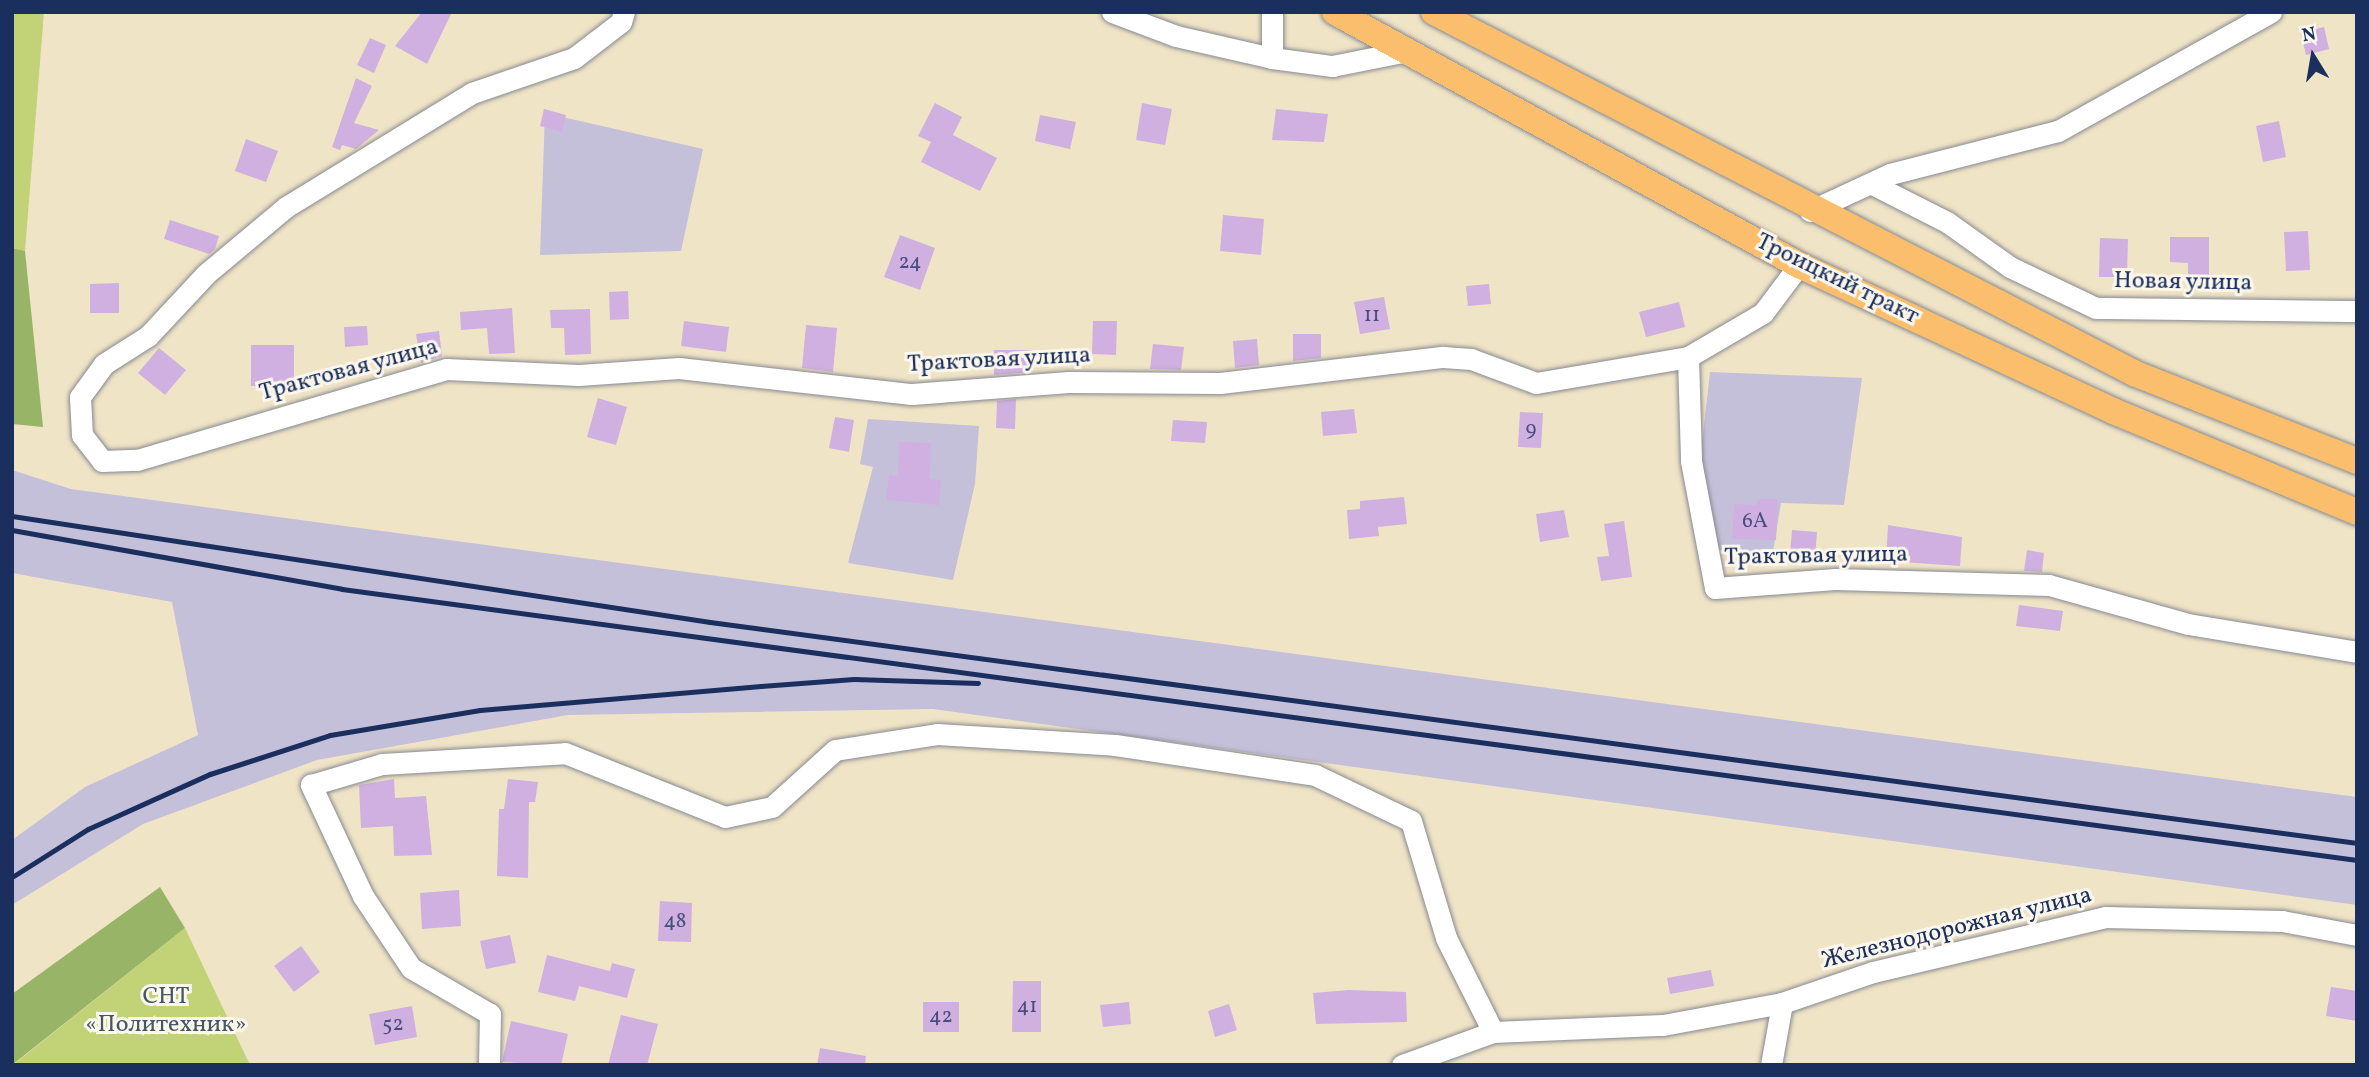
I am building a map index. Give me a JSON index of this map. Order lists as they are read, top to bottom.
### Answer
{
  "streets": {
    "main road": ["Троицкий тракт"],
    "street": ["Новая улица", "Трактовая улица", "Железнодорожная улица"]
  },
  "parks": ["СНТ «Политехник»"],
  "house_numbers": [
    "24",
    "11",
    "9",
    "6А",
    "48",
    "41",
    "42",
    "52"
  ],
  "north": "top"
}
